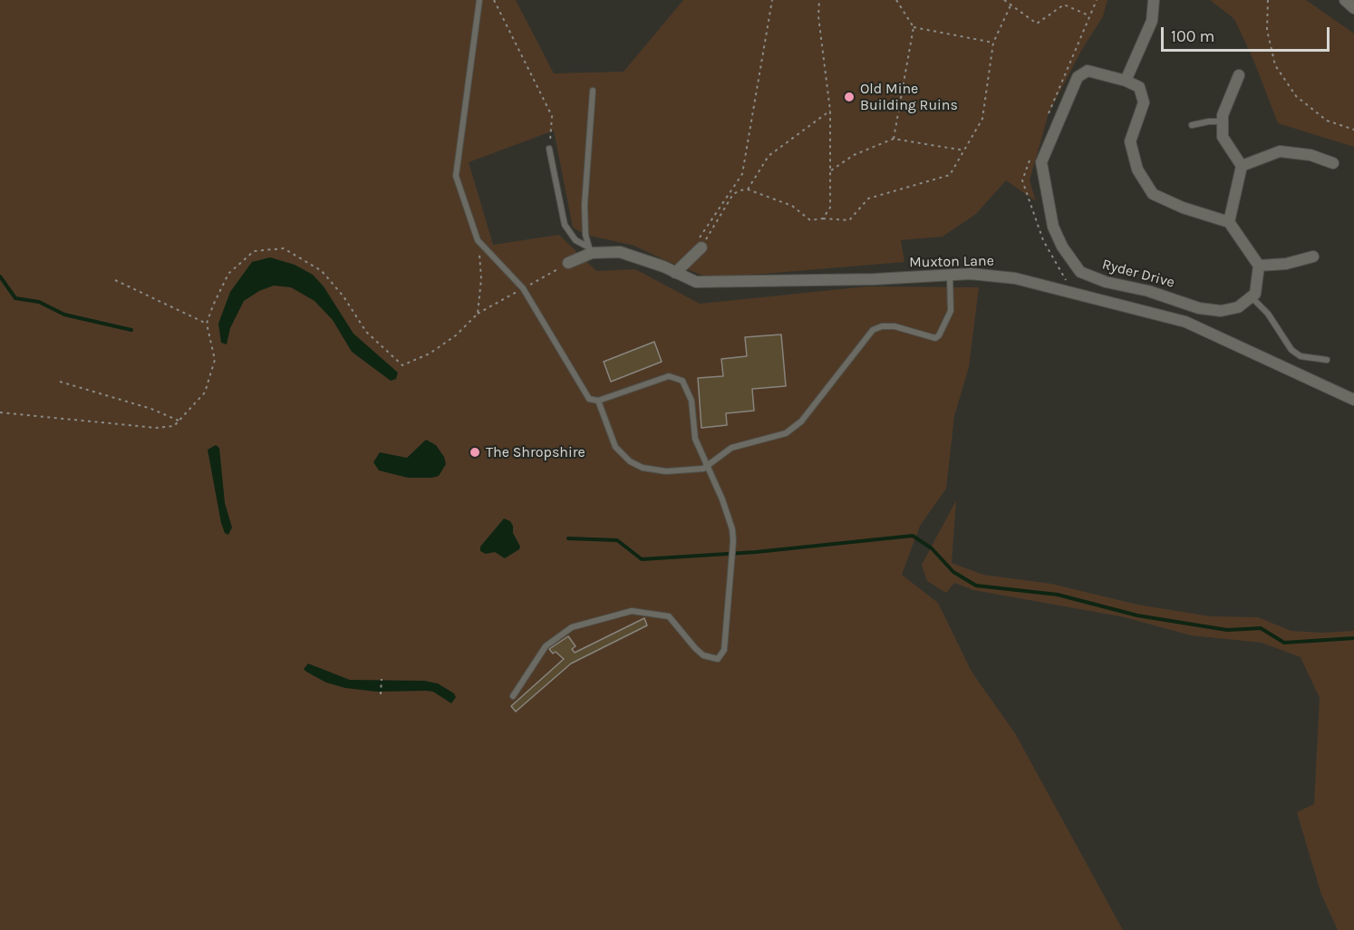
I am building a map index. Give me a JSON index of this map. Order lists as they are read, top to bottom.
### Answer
{
  "streets": {
    "street": ["Muxton Lane", "Ryder Drive"]
  },
  "places": ["Old Mine Building Ruins", "The Shropshire"],
  "scale_bar": "100 m"
}
